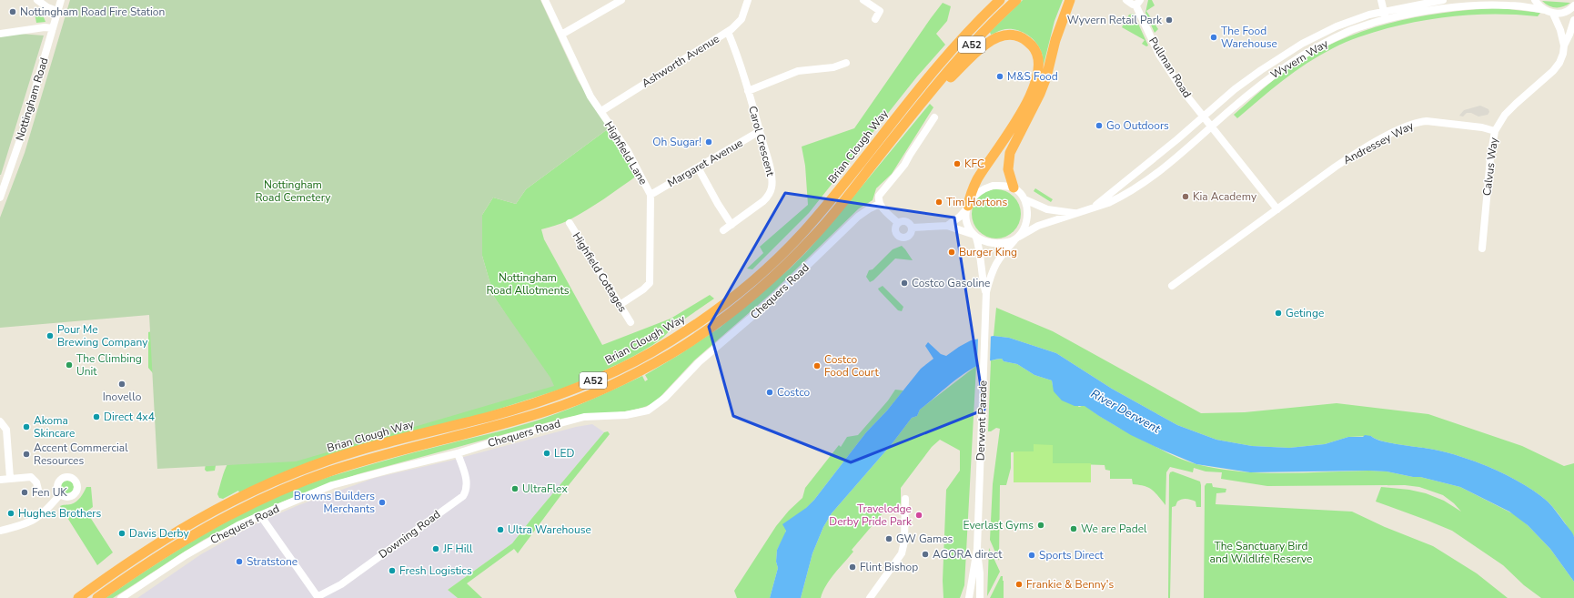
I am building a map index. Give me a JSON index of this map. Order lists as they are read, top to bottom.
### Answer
{
  "streets": {
    "highway": ["A52", "Brian Clough Way"],
    "street": [
      "Wyvern Way",
      "Ashworth Avenue",
      "Pullman Road",
      "Nottingham Road",
      "Carol Crescent",
      "Andressey Way",
      "Highfield Lane",
      "Margaret Avenue",
      "Calvus Way",
      "Highfield Cottages",
      "Chequers Road",
      "Derwent Parade",
      "Downing Road"
    ]
  },
  "crossings": [
    ["Wyvern Way", "Pullman Road"],
    ["Wyvern Way", "Derwent Parade"],
    ["Ashworth Avenue", "Carol Crescent"],
    ["Ashworth Avenue", "Highfield Lane"],
    ["Carol Crescent", "Margaret Avenue"],
    ["Andressey Way", "Calvus Way"],
    ["Highfield Lane", "Margaret Avenue"],
    ["Highfield Lane", "Highfield Cottages"],
    ["Chequers Road", "Downing Road"]
  ],
  "water": ["River Derwent"],
  "parks": ["Nottingham Road Cemetery", "Nottingham Road Allotments", "The Sanctuary Bird and Wildlife Reserve"],
  "places": [
    "Nottingham Road Fire Station",
    "Wyvern Retail Park",
    "The Food Warehouse",
    "M&S Food",
    "Go Outdoors",
    "Oh Sugar!",
    "KFC",
    "Kia Academy",
    "Tim Hortons",
    "Burger King",
    "Costco Gasoline",
    "Getinge",
    "Pour Me Brewing Company",
    "The Climbing Unit",
    "Costco Food Court",
    "Inovello",
    "Costco",
    "Direct 4x4",
    "Akoma Skincare",
    "LED",
    "Accent Commercial Resources",
    "UltraFlex",
    "Fen UK",
    "Browns Builders Merchants",
    "Hughes Brothers",
    "Travelodge Derby Pride Park",
    "Everlast Gyms",
    "We are Padel",
    "Ultra Warehouse",
    "Davis Derby",
    "GW Games",
    "JF Hill",
    "AGORA direct",
    "Sports Direct",
    "Stratstone",
    "Flint Bishop",
    "Fresh Logistics",
    "Frankie & Benny's"
  ]
}
